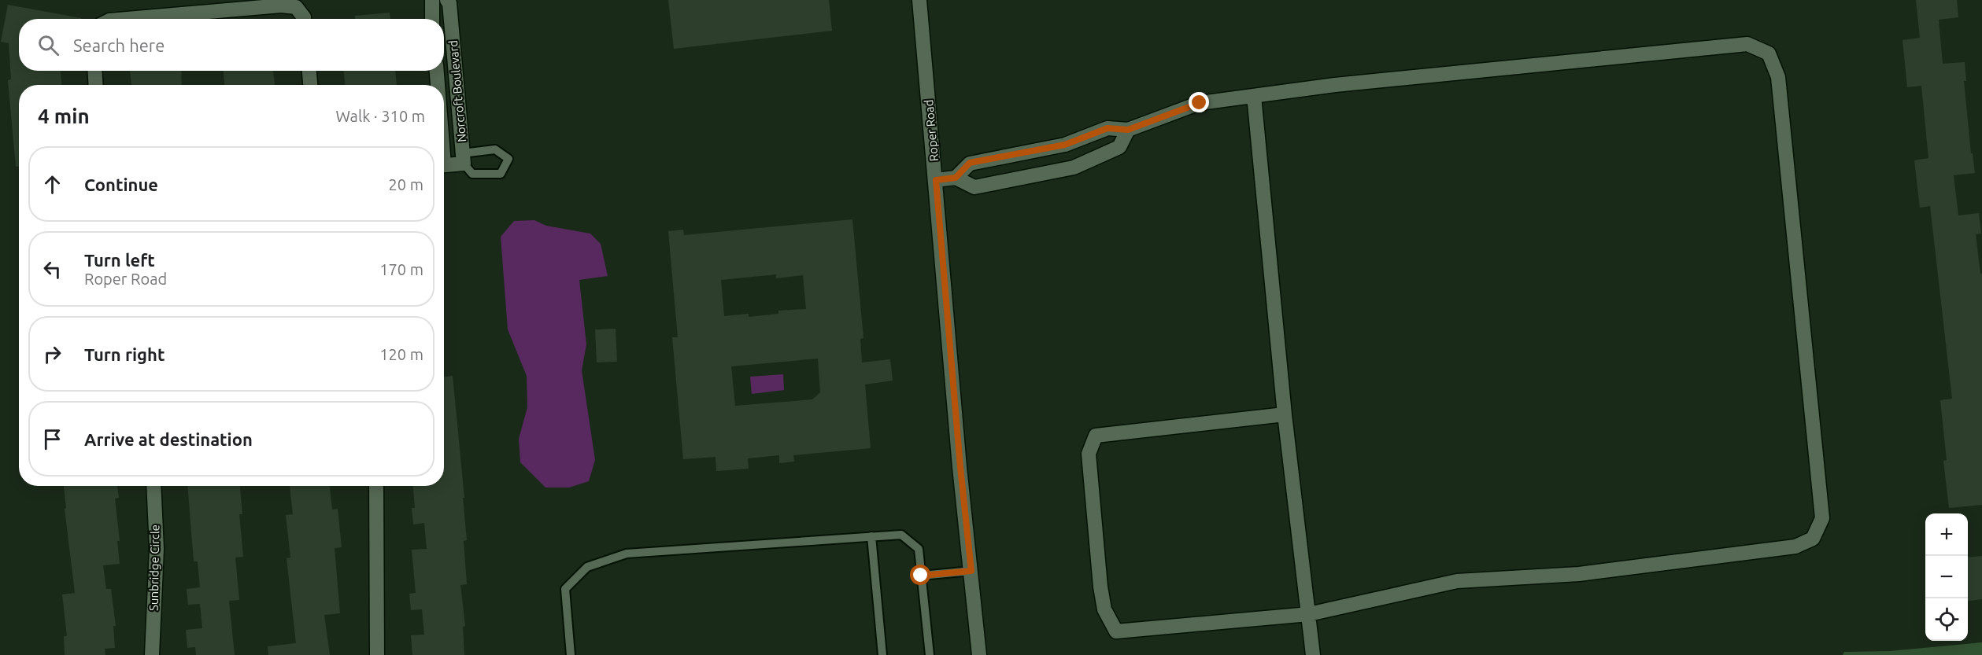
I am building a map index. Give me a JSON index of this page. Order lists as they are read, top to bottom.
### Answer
{
  "streets": {
    "street": ["Norcroft Boulevard", "Roper Road", "Sunbridge Circle"]
  },
  "page": {
    "search": "Search here",
    "heading": ["4 min", "Walk · 310 m"],
    "list": [
      ["Continue", "20 m"],
      ["Turn left", "Roper Road", "170 m"],
      ["Turn right", "120 m"],
      "Arrive at destination"
    ],
    "map_buttons": ["+", "−"]
  }
}
